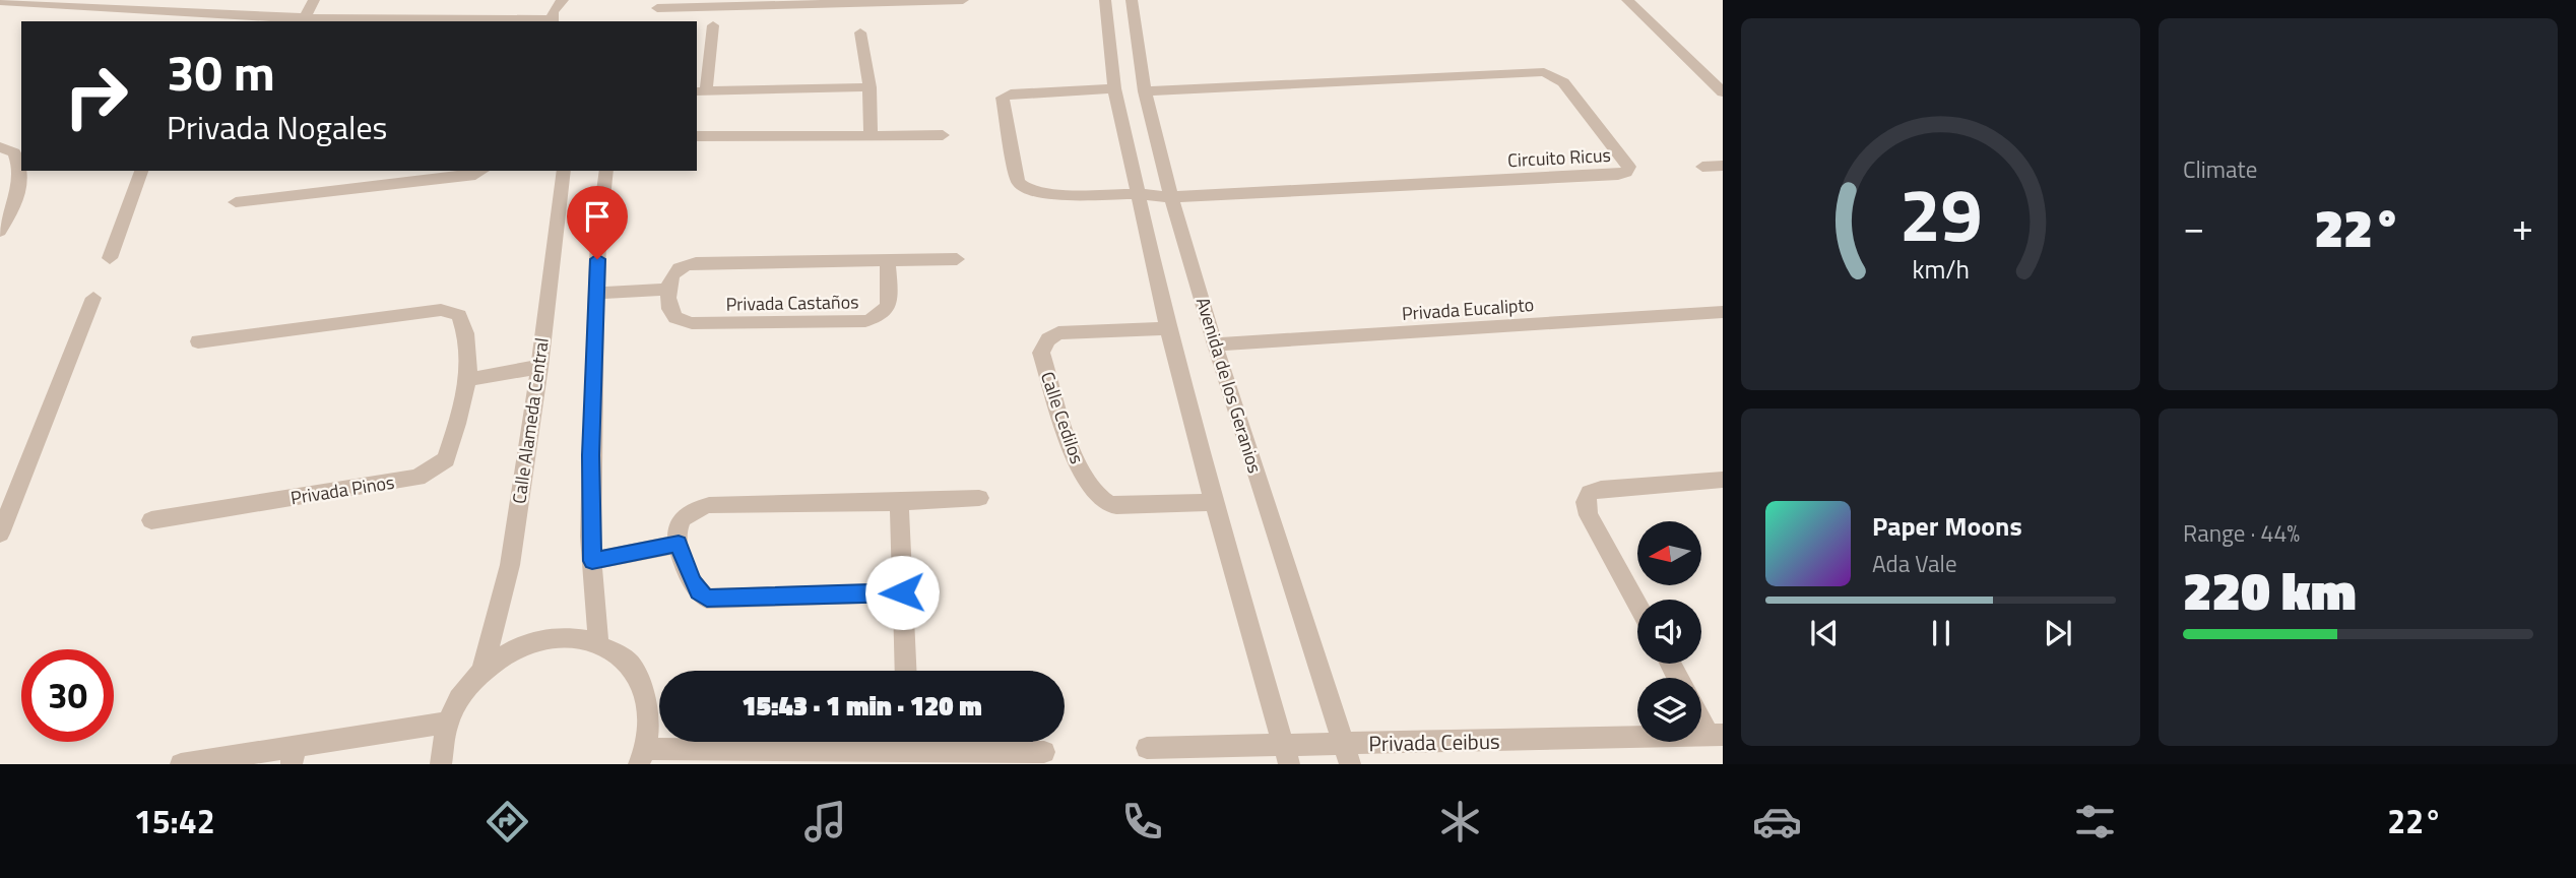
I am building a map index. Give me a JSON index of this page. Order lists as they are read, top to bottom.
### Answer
{
  "streets": {
    "street": [
      "Circuito Ricus",
      "Privada Castaños",
      "Privada Eucalipto",
      "Avenida de los Geranios",
      "Calle Cedilos",
      "Calle Alameda Central",
      "Privada Pinos",
      "Privada Ceibus"
    ]
  },
  "crossings": [
    ["Circuito Ricus", "Avenida de los Geranios"],
    ["Privada Eucalipto", "Avenida de los Geranios"],
    ["Avenida de los Geranios", "Privada Ceibus"]
  ],
  "north": "left",
  "page": {
    "tile": [
      "Climate",
      ["Range · 44%", "220 km"]
    ],
    "turn": ["30 m", "Privada Nogales"],
    "heat": ["−", "22°", "+"],
    "song": ["Paper Moons", "Ada Vale"],
    "limit": "30",
    "trip": "15:43 · 1 min · 120 m",
    "tabs": ["15:42", "22°"],
    "gauge": ["29", "km/h"]
  }
}
